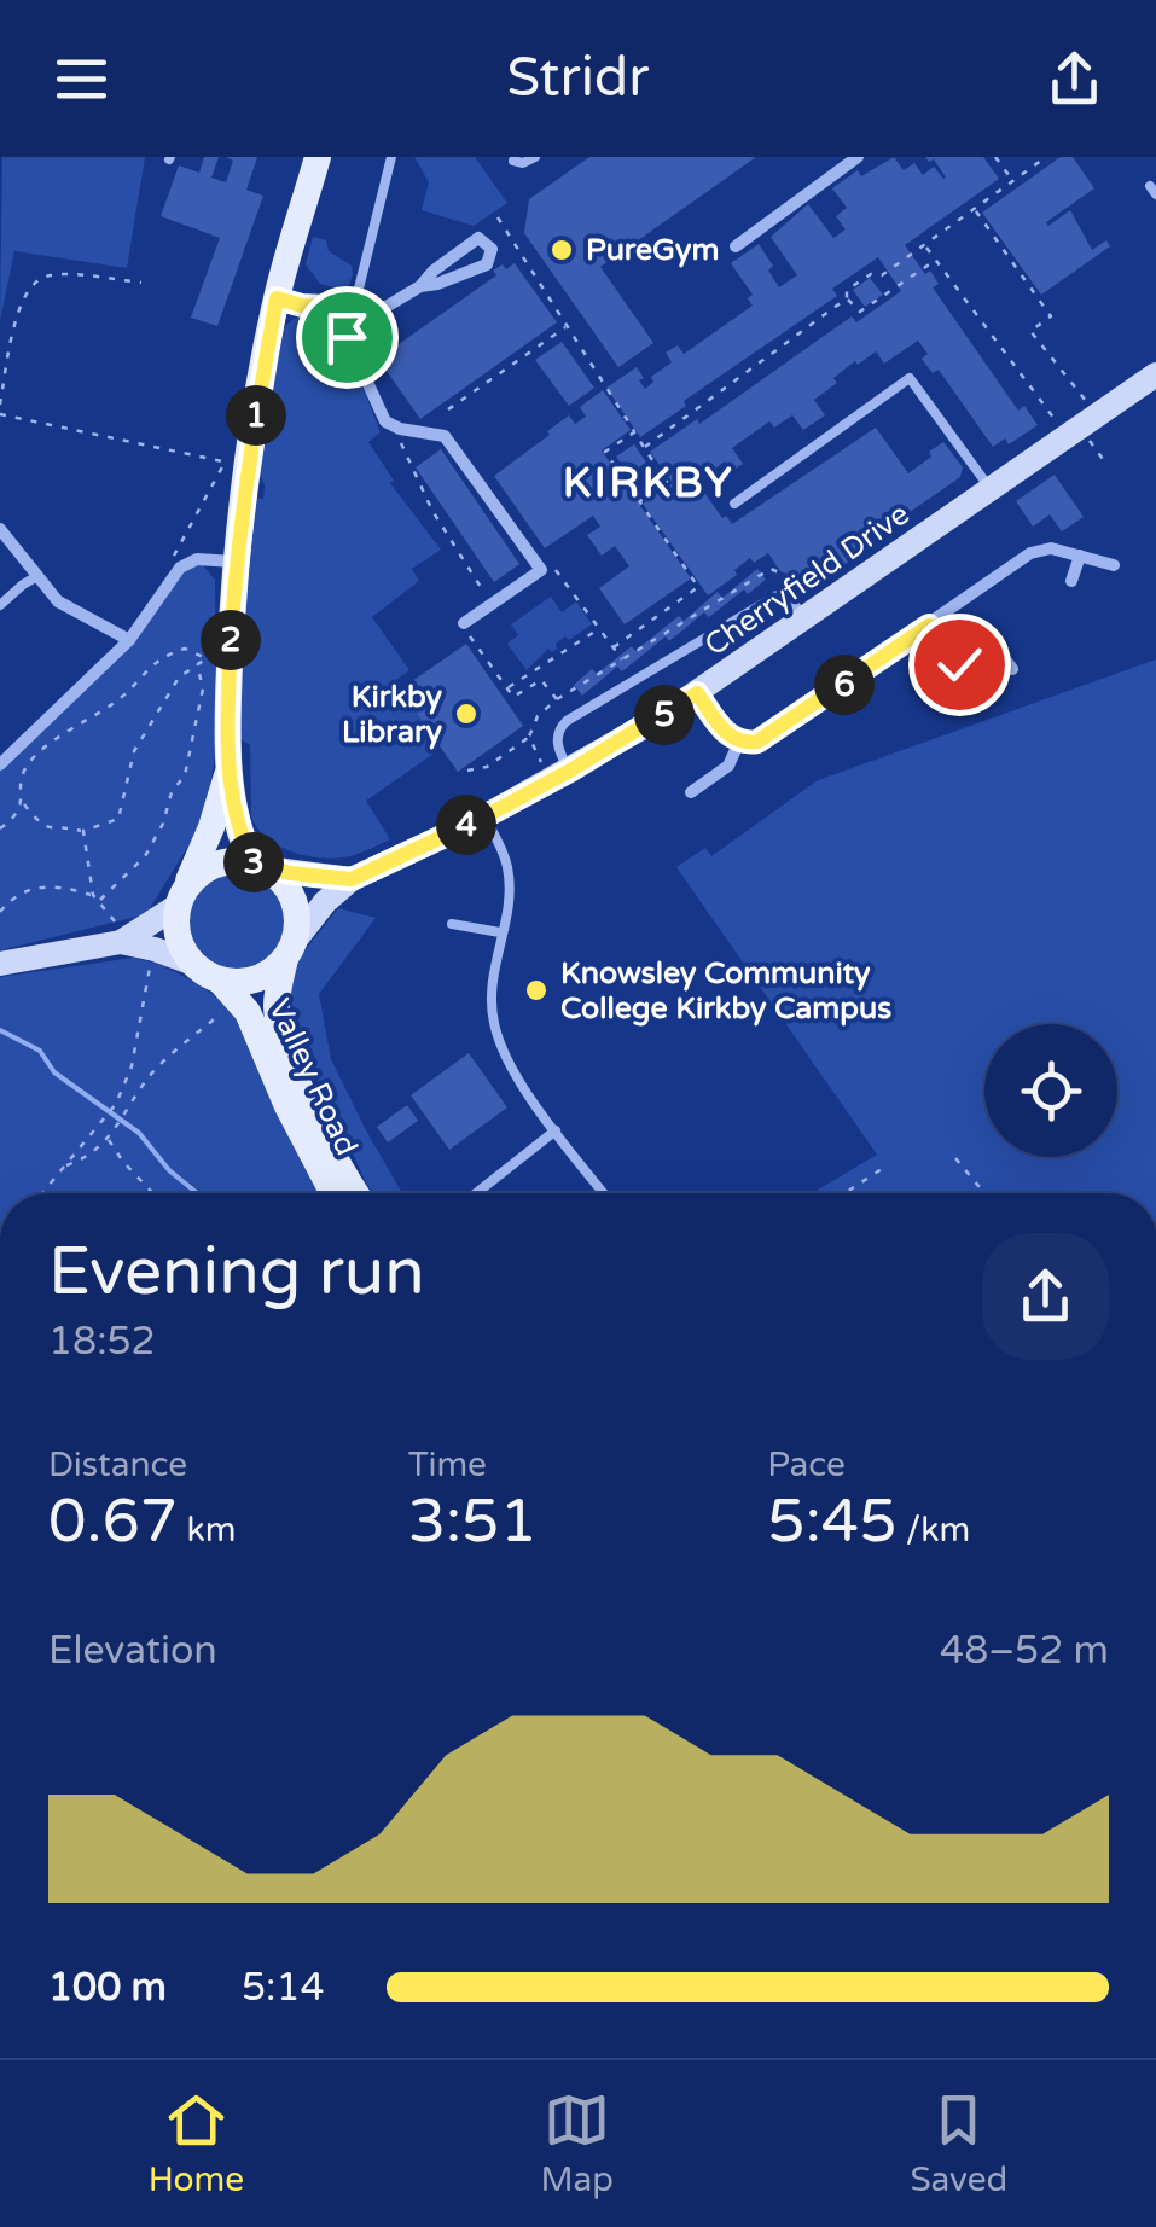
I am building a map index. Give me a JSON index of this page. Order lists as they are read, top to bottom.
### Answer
{
  "streets": {
    "main road": ["Valley Road"],
    "street": ["Cherryfield Drive"]
  },
  "crossings": [
    ["Cherryfield Drive", "Valley Road"]
  ],
  "districts": ["KIRKBY"],
  "places": ["PureGym", "Kirkby Library", "Knowsley Community College Kirkby Campus"],
  "page": {
    "header": "Stridr",
    "pins": [
      "1",
      "2",
      "6",
      "5",
      "4",
      "3"
    ],
    "heading": ["Evening run", "18:52"],
    "stats": [
      ["Distance", "0.67 km"],
      ["Time", "3:51"],
      ["Pace", "5:45 /km"]
    ],
    "chart": ["Elevation", "48–52 m"],
    "list": [
      {
        "name": "100 m",
        "note": "5:14"
      }
    ],
    "tabs": ["Home", "Map", "Saved"]
  }
}
